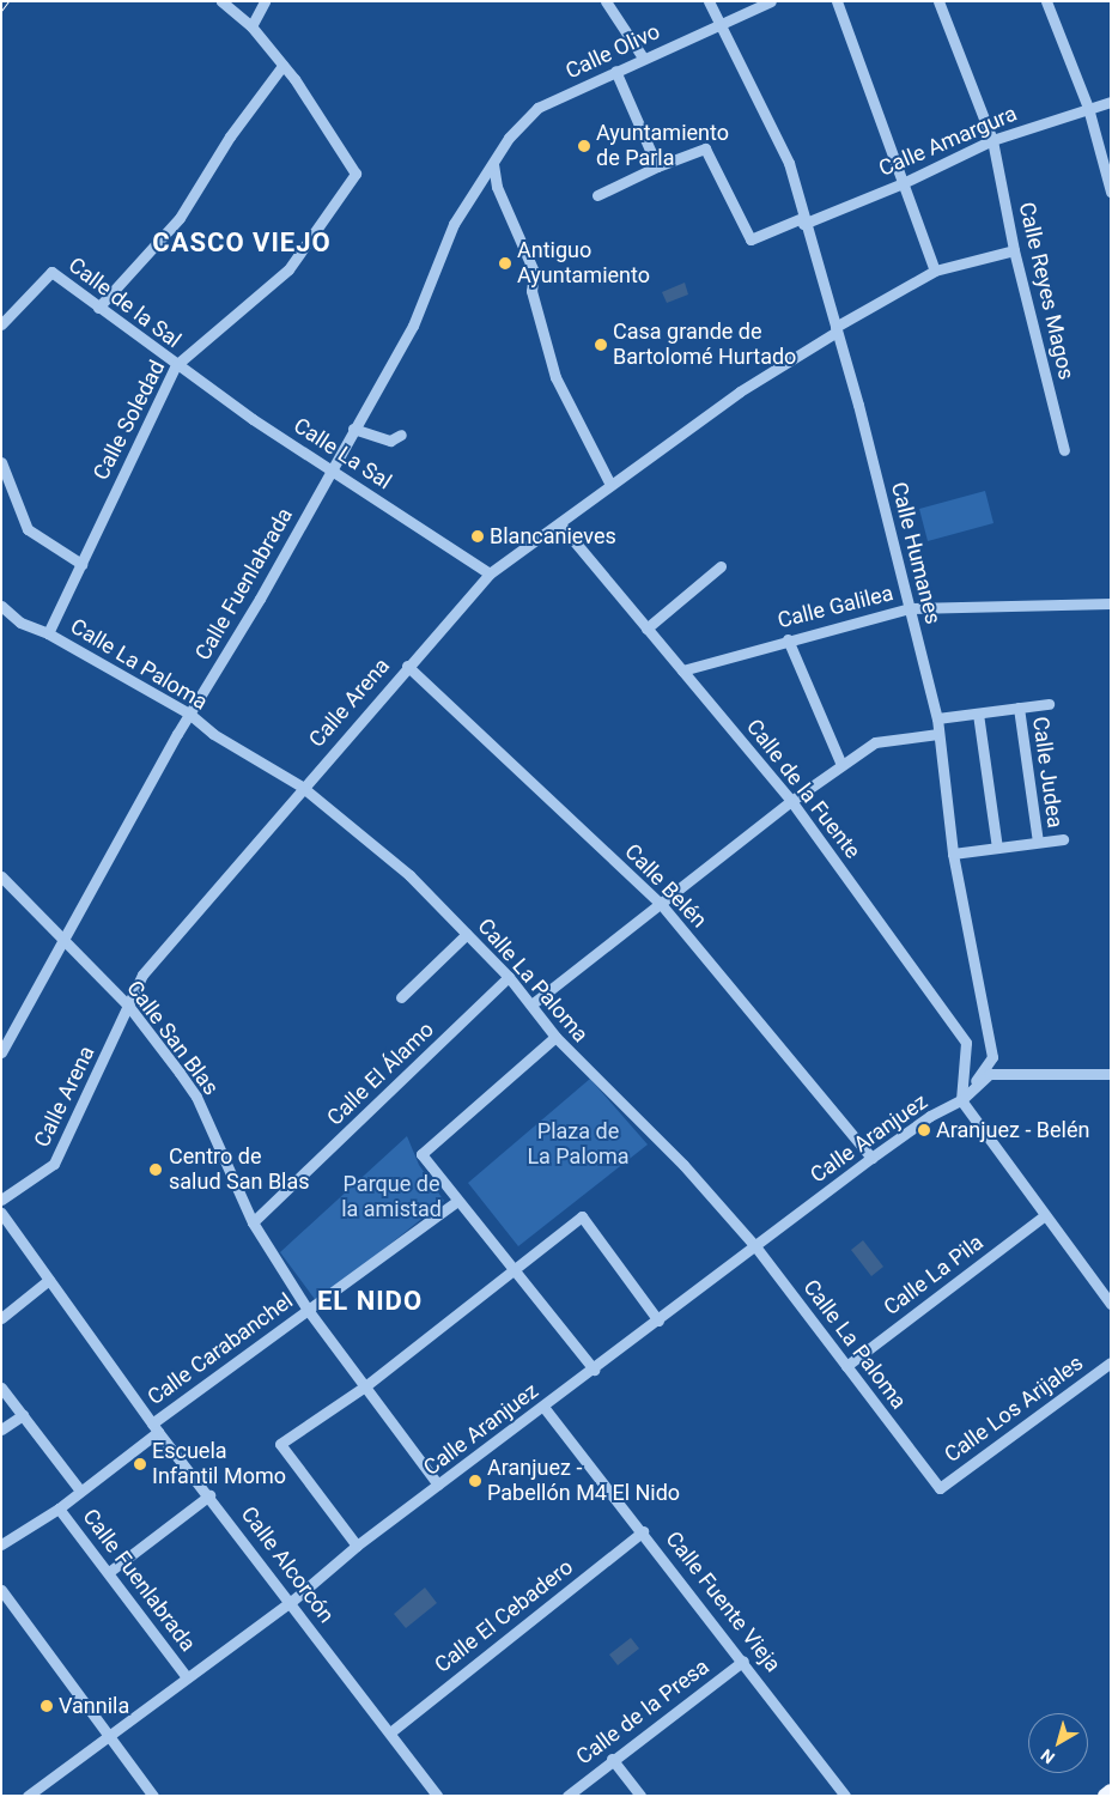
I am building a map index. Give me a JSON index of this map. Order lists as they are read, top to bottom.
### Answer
{
  "streets": {
    "street": [
      "Calle Olivo",
      "Calle Amargura",
      "Calle Reyes Magos",
      "Calle de la Sal",
      "Calle Soledad",
      "Calle La Sal",
      "Calle Humanes",
      "Calle Fuenlabrada",
      "Calle Galilea",
      "Calle La Paloma",
      "Calle Arena",
      "Calle Judea",
      "Calle de la Fuente",
      "Calle Belén",
      "Calle San Blas",
      "Calle El Álamo",
      "Calle Aranjuez",
      "Calle La Pila",
      "Calle Carabanchel",
      "Calle Los Arijales",
      "Calle Alcorcón",
      "Calle Fuente Vieja",
      "Calle El Cebadero",
      "Calle de la Presa"
    ]
  },
  "crossings": [
    ["Calle Olivo", "Calle Humanes"],
    ["Calle Olivo", "Calle Fuenlabrada"],
    ["Calle Amargura", "Calle Reyes Magos"],
    ["Calle Amargura", "Calle Humanes"],
    ["Calle Reyes Magos", "Calle Arena"],
    ["Calle de la Sal", "Calle Soledad"],
    ["Calle de la Sal", "Calle La Sal"],
    ["Calle Soledad", "Calle La Sal"],
    ["Calle Soledad", "Calle La Paloma"],
    ["Calle La Sal", "Calle Fuenlabrada"],
    ["Calle La Sal", "Calle Arena"],
    ["Calle Humanes", "Calle Galilea"],
    ["Calle Humanes", "Calle Arena"],
    ["Calle Humanes", "Calle de la Fuente"],
    ["Calle Humanes", "Calle Aranjuez"],
    ["Calle Fuenlabrada", "Calle La Paloma"],
    ["Calle Fuenlabrada", "Calle San Blas"],
    ["Calle Fuenlabrada", "Calle Aranjuez"],
    ["Calle Fuenlabrada", "Calle Carabanchel"],
    ["Calle Galilea", "Calle de la Fuente"],
    ["Calle La Paloma", "Calle Arena"],
    ["Calle La Paloma", "Calle El Álamo"],
    ["Calle La Paloma", "Calle Aranjuez"],
    ["Calle La Paloma", "Calle La Pila"],
    ["Calle La Paloma", "Calle Los Arijales"],
    ["Calle Arena", "Calle de la Fuente"],
    ["Calle Arena", "Calle Belén"],
    ["Calle Arena", "Calle San Blas"],
    ["Calle de la Fuente", "Calle Aranjuez"],
    ["Calle Belén", "Calle Aranjuez"],
    ["Calle San Blas", "Calle El Álamo"],
    ["Calle San Blas", "Calle Aranjuez"],
    ["Calle San Blas", "Calle Carabanchel"],
    ["Calle Aranjuez", "Calle Alcorcón"],
    ["Calle Aranjuez", "Calle Fuente Vieja"],
    ["Calle Carabanchel", "Calle Alcorcón"],
    ["Calle Alcorcón", "Calle El Cebadero"],
    ["Calle Fuente Vieja", "Calle El Cebadero"],
    ["Calle Fuente Vieja", "Calle de la Presa"]
  ],
  "districts": ["CASCO VIEJO", "EL NIDO"],
  "parks": ["Plaza de La Paloma", "Parque de la amistad"],
  "places": [
    "Ayuntamiento de Parla",
    "Antiguo Ayuntamiento",
    "Casa grande de Bartolomé Hurtado",
    "Blancanieves",
    "Aranjuez - Belén",
    "Centro de salud San Blas",
    "Escuela Infantil Momo",
    "Aranjuez - Pabellón M4 El Nido",
    "Vannila"
  ],
  "north": "bottom left"
}
